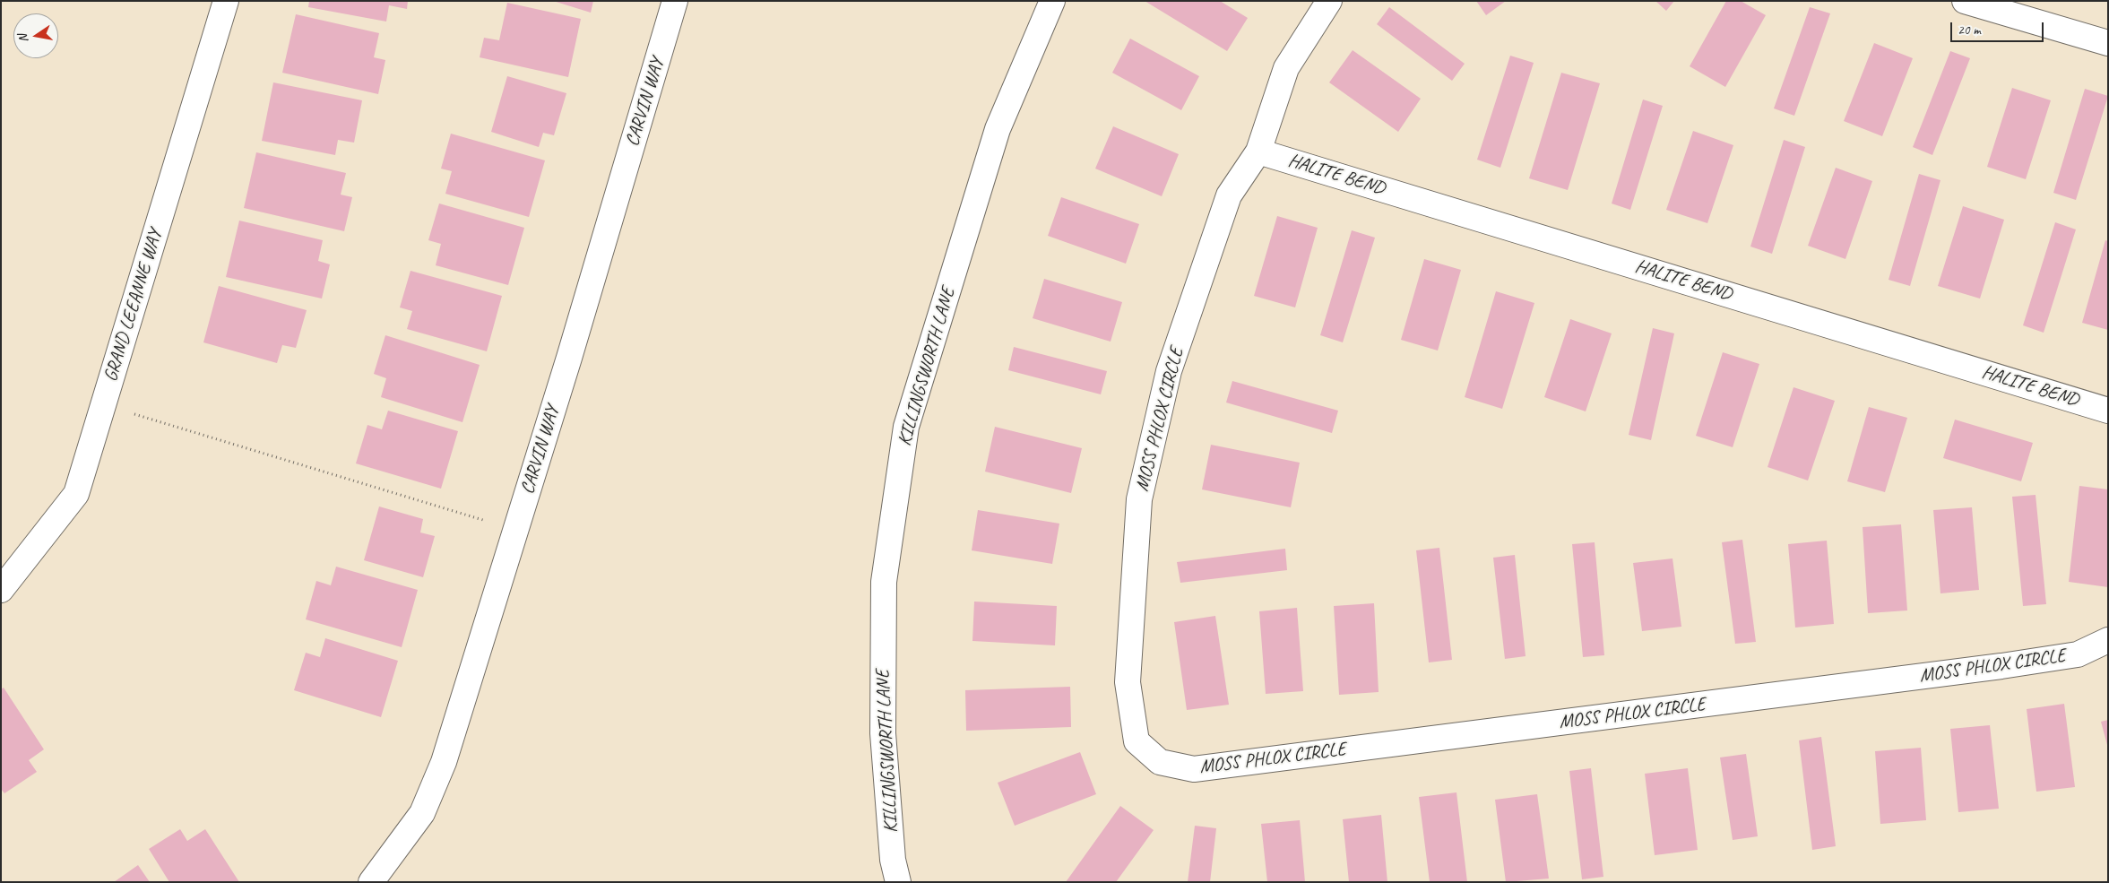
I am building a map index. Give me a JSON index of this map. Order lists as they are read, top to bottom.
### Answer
{
  "streets": {
    "street": [
      "CARVIN WAY",
      "HALITE BEND",
      "GRAND LEEANNE WAY",
      "KILLINGSWORTH LANE",
      "MOSS PHLOX CIRCLE"
    ]
  },
  "crossings": [
    ["HALITE BEND", "MOSS PHLOX CIRCLE"]
  ],
  "scale_bar": "20 m",
  "north": "left"
}
